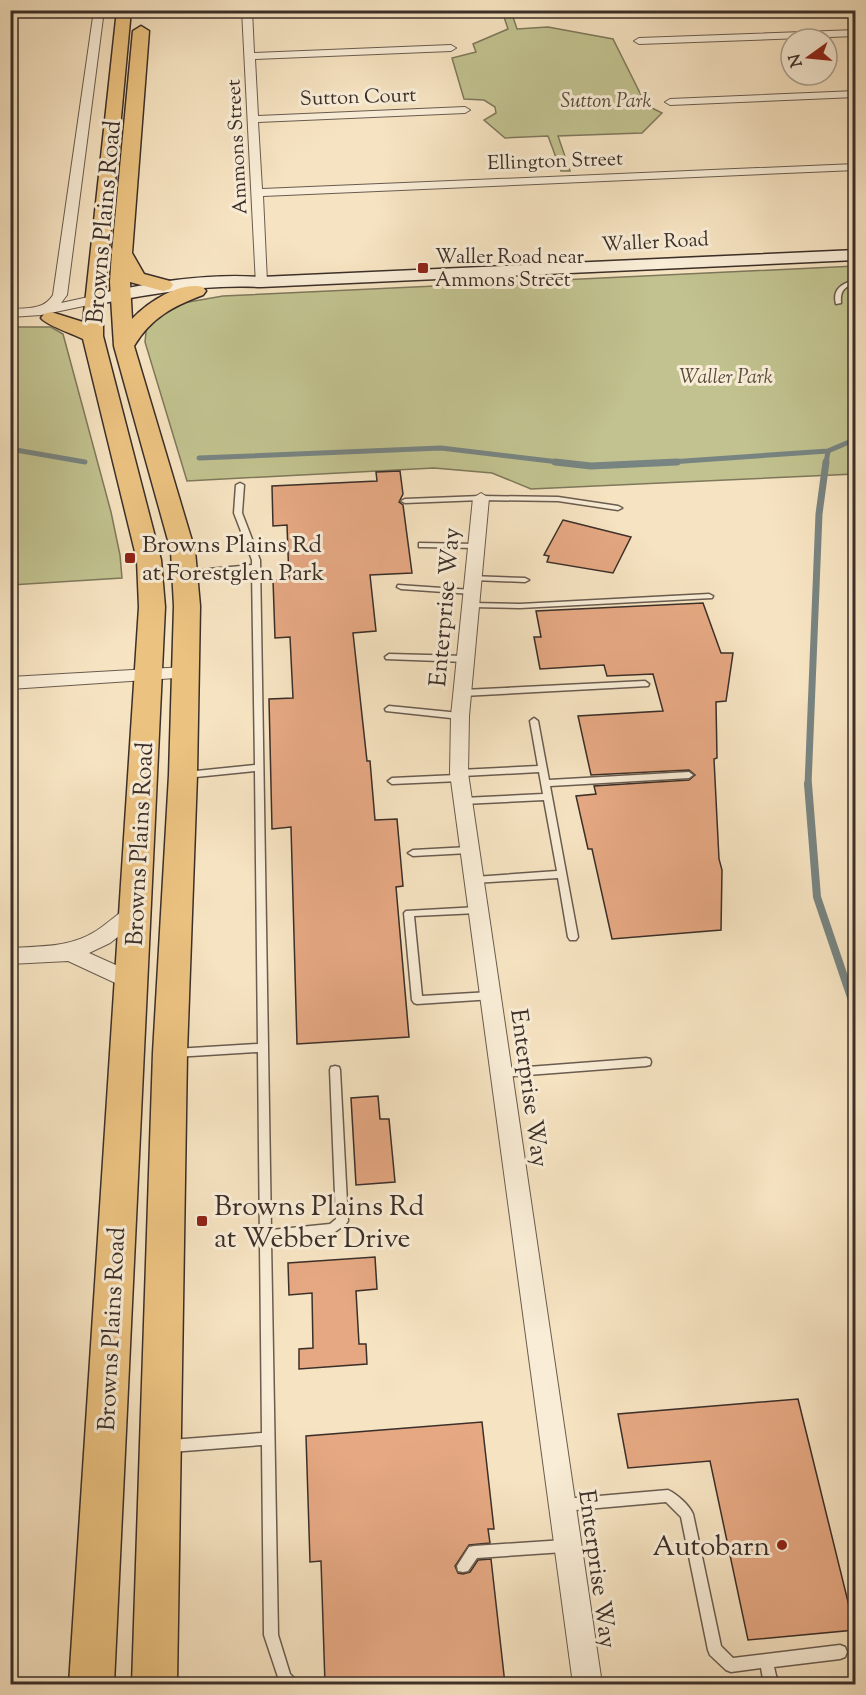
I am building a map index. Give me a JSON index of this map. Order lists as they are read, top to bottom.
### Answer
{
  "streets": {
    "main road": ["Browns Plains Road"],
    "street": [
      "Sutton Court",
      "Ammons Street",
      "Ellington Street",
      "Waller Road",
      "Enterprise Way"
    ]
  },
  "crossings": [
    ["Sutton Court", "Ammons Street"],
    ["Ammons Street", "Ellington Street"],
    ["Ammons Street", "Waller Road"],
    ["Browns Plains Road", "Waller Road"]
  ],
  "parks": ["Sutton Park", "Waller Park"],
  "places": {
    "transit": ["Waller Road near Ammons Street", "Browns Plains Rd at Forestglen Park", "Browns Plains Rd at Webber Drive"],
    "other": ["Autobarn"]
  },
  "north": "left"
}
